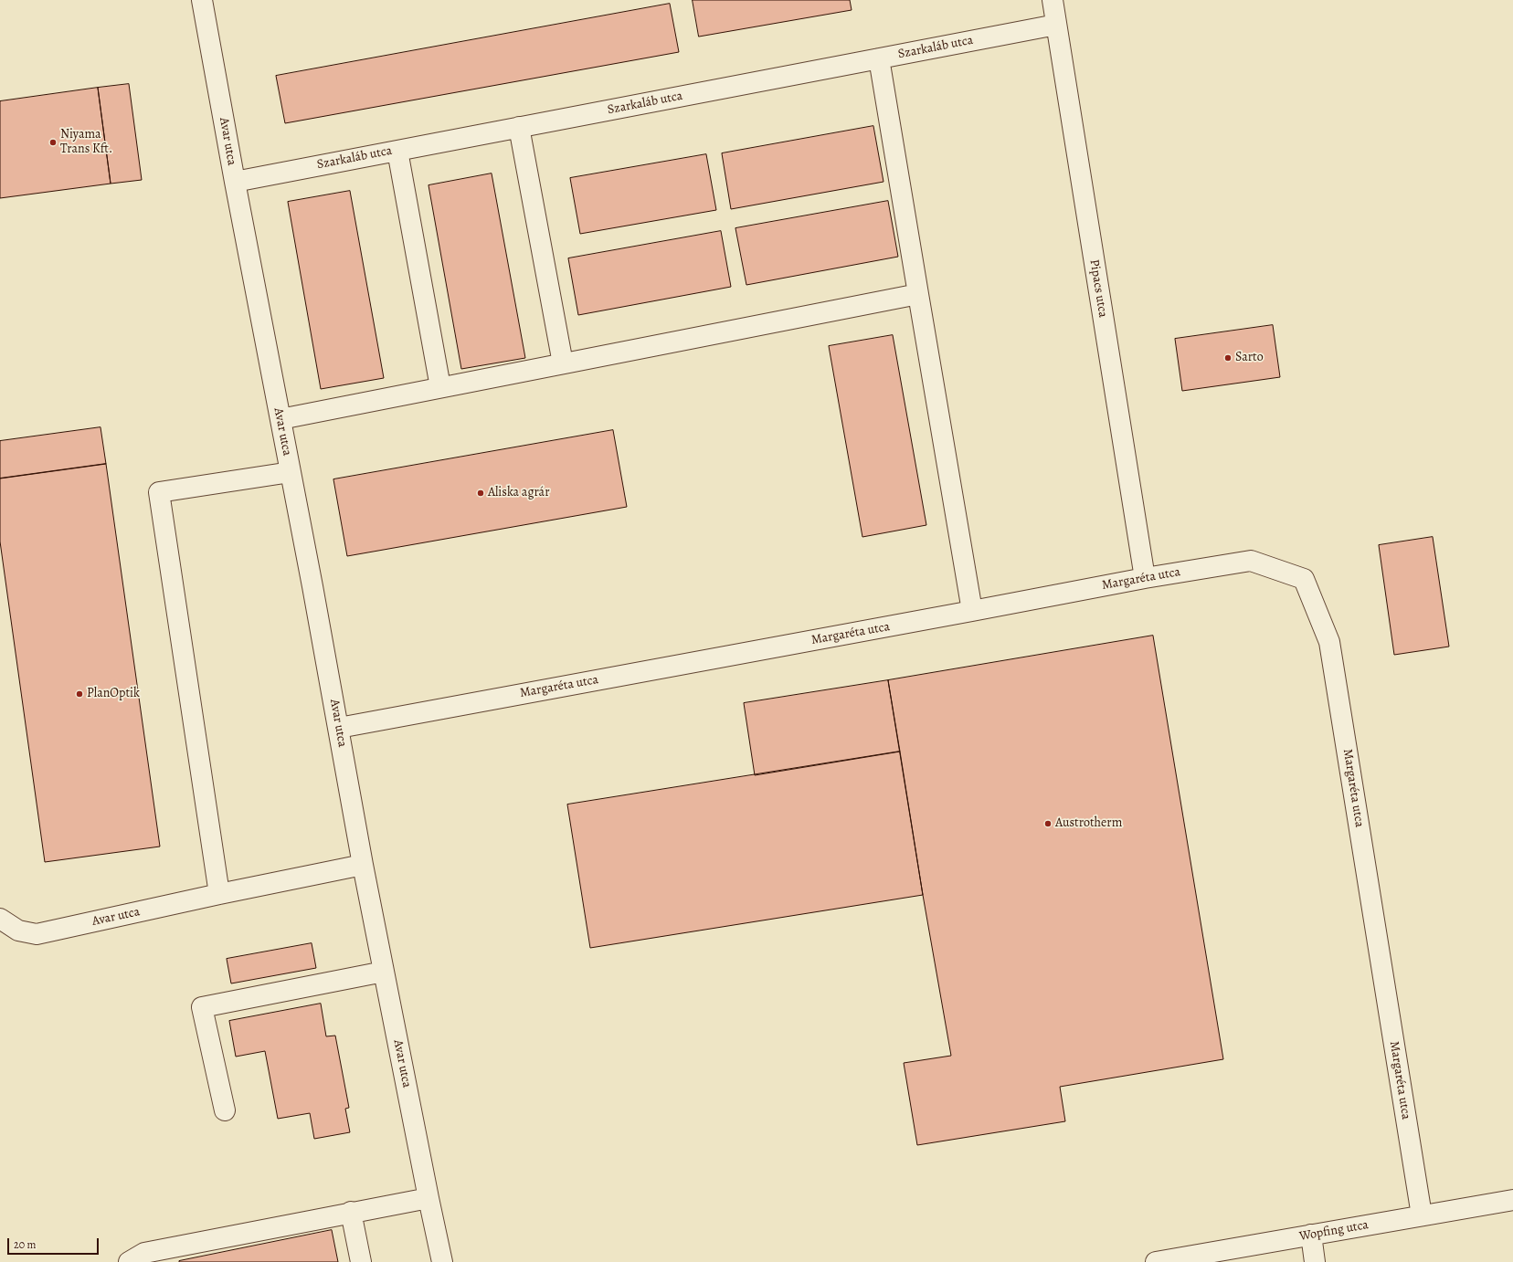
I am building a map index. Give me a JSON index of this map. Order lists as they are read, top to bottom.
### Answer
{
  "streets": {
    "street": [
      "Szarkaláb utca",
      "Avar utca",
      "Pipacs utca",
      "Margaréta utca",
      "Wopfing utca"
    ]
  },
  "crossings": [
    ["Szarkaláb utca", "Avar utca"],
    ["Szarkaláb utca", "Pipacs utca"],
    ["Avar utca", "Margaréta utca"],
    ["Pipacs utca", "Margaréta utca"],
    ["Margaréta utca", "Wopfing utca"]
  ],
  "places": [
    "Niyama Trans Kft.",
    "Sarto",
    "Aliska agrár",
    "PlanOptik",
    "Austrotherm"
  ],
  "scale_bar": "20 m"
}
